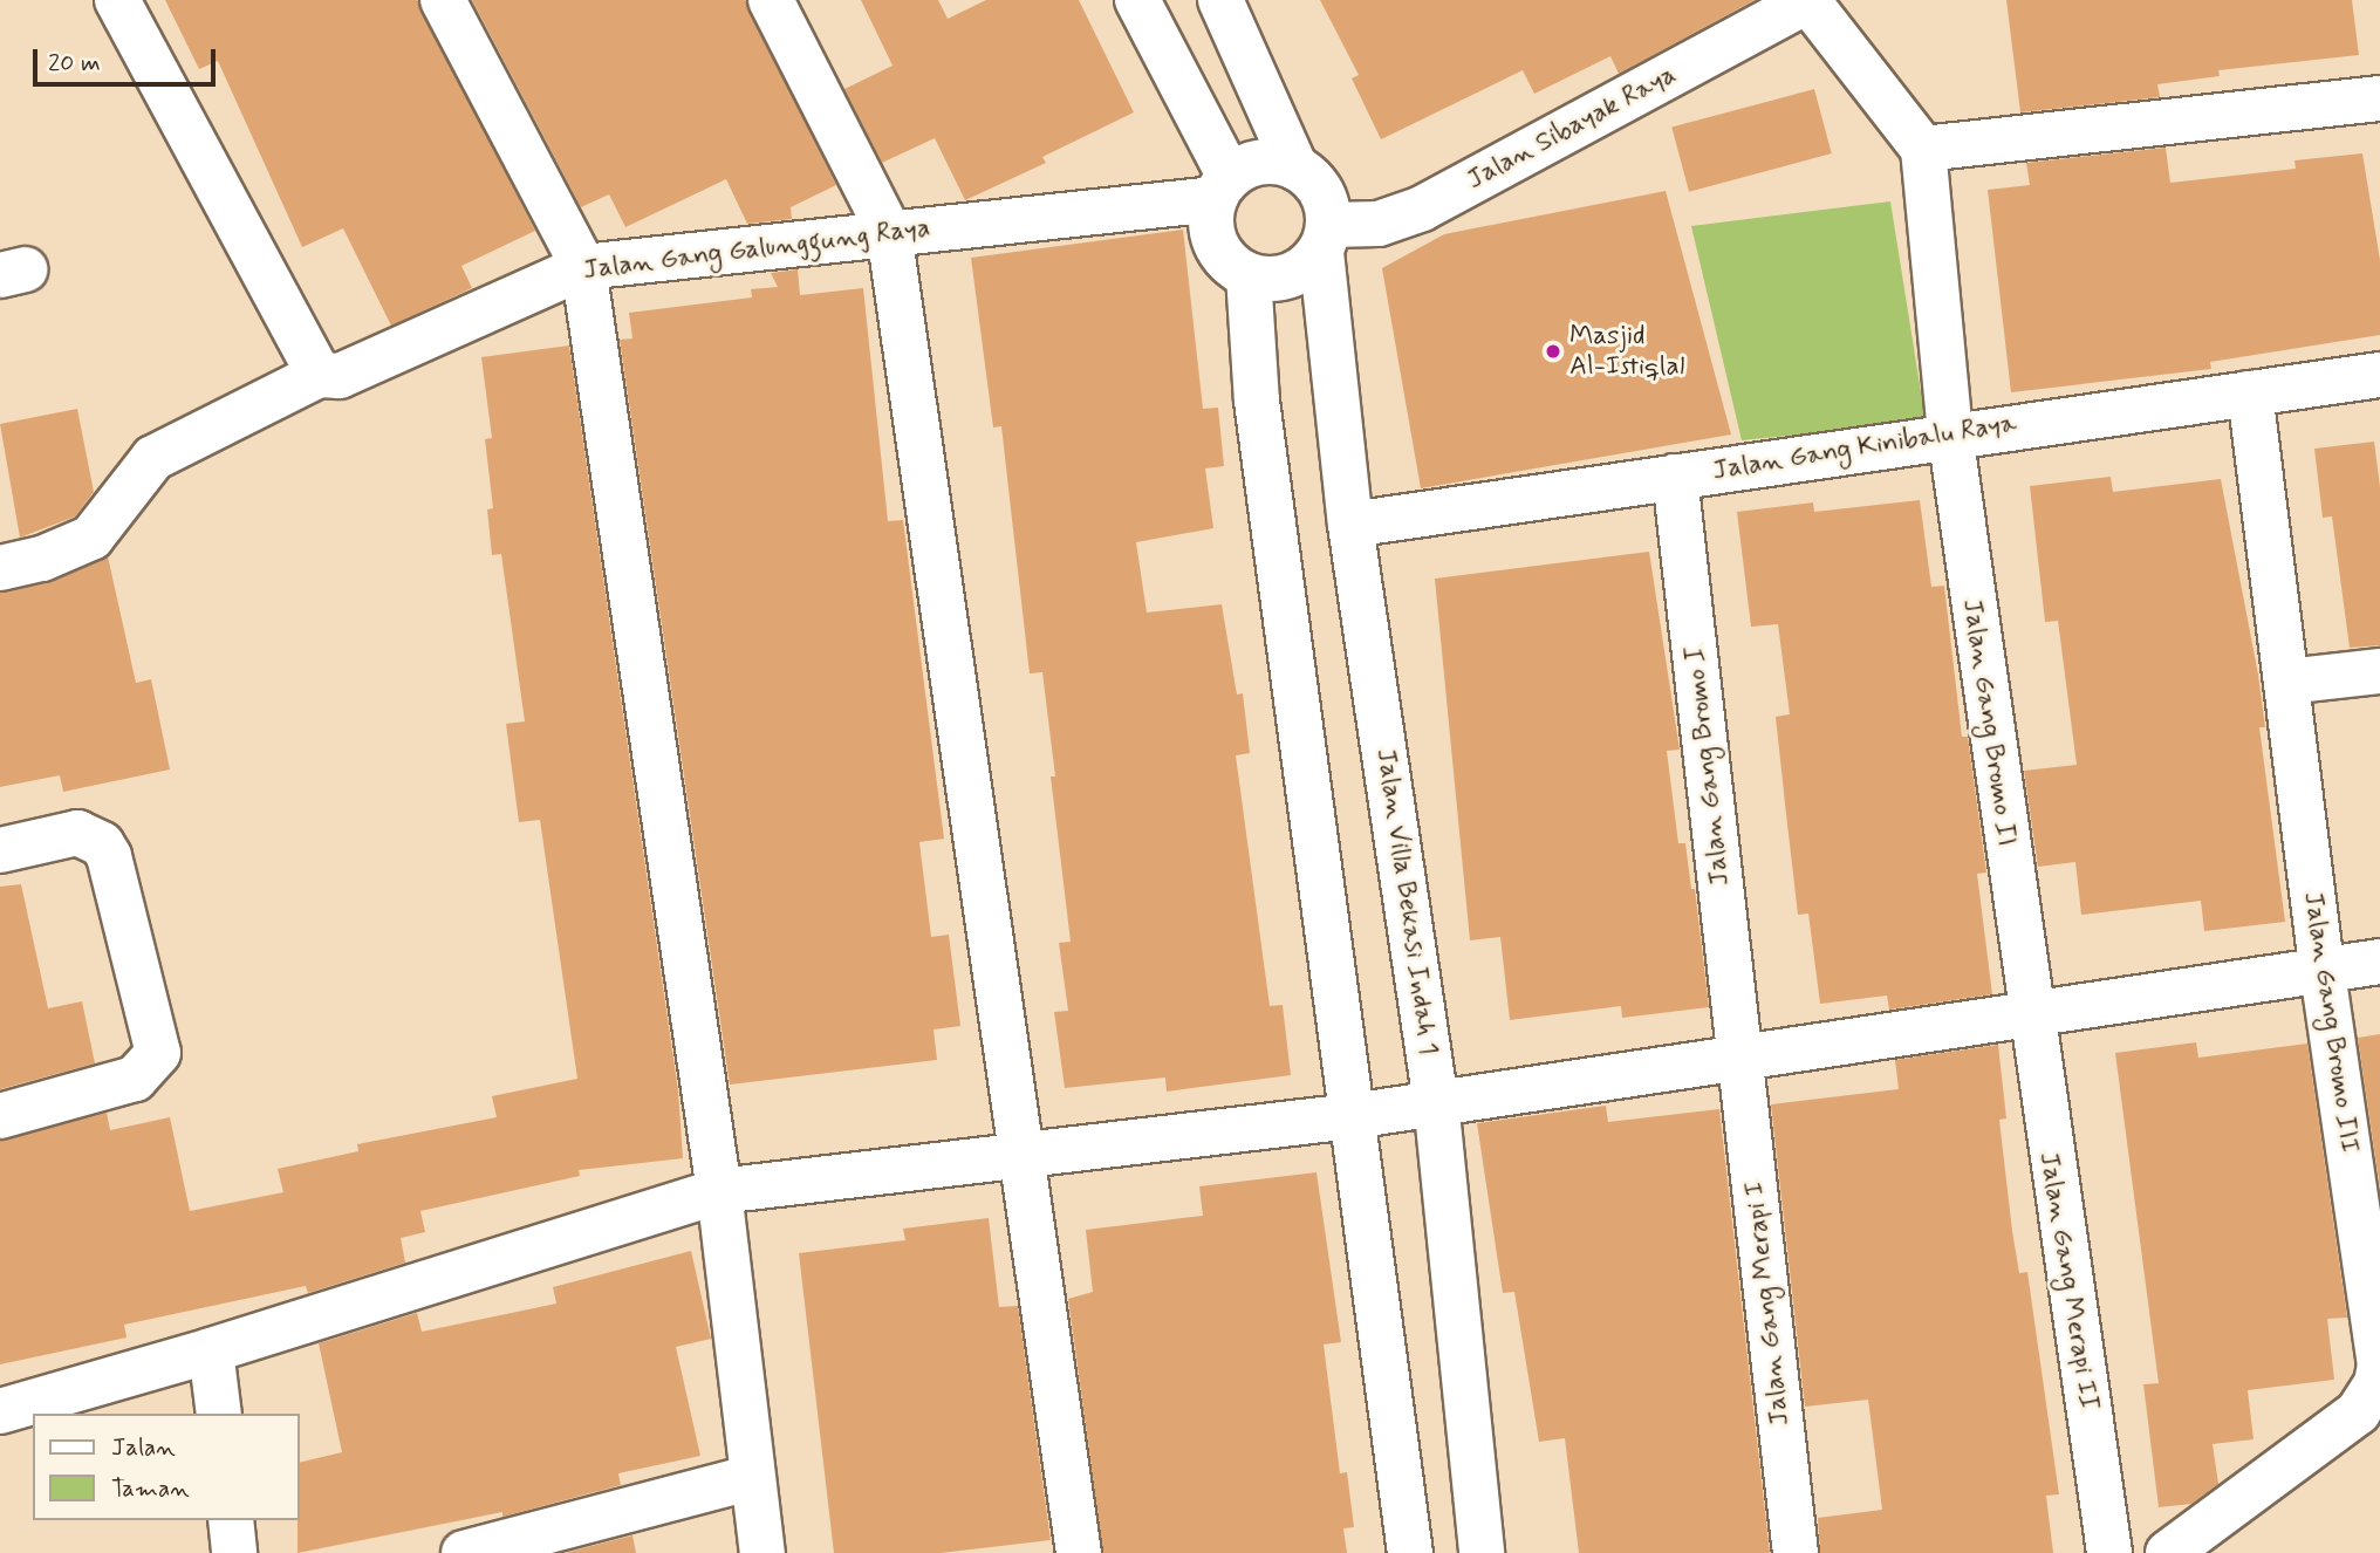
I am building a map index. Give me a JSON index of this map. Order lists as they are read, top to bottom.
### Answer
{
  "streets": {
    "street": [
      "Jalan Sibayak Raya",
      "Jalan Gang Galunggung Raya",
      "Jalan Gang Kinibalu Raya",
      "Jalan Gang Bromo II",
      "Jalan Gang Bromo I",
      "Jalan Villa Bekasi Indah 1",
      "Jalan Gang Bromo III",
      "Jalan Gang Merapi II",
      "Jalan Gang Merapi I"
    ]
  },
  "crossings": [
    ["Jalan Sibayak Raya", "Jalan Gang Galunggung Raya"],
    ["Jalan Sibayak Raya", "Jalan Villa Bekasi Indah 1"],
    ["Jalan Gang Galunggung Raya", "Jalan Villa Bekasi Indah 1"],
    ["Jalan Gang Kinibalu Raya", "Jalan Gang Bromo II"],
    ["Jalan Gang Kinibalu Raya", "Jalan Gang Bromo I"],
    ["Jalan Gang Kinibalu Raya", "Jalan Villa Bekasi Indah 1"],
    ["Jalan Gang Kinibalu Raya", "Jalan Gang Bromo III"],
    ["Jalan Gang Bromo II", "Jalan Gang Merapi II"],
    ["Jalan Gang Bromo I", "Jalan Gang Merapi I"]
  ],
  "places": ["Masjid Al-Istiqlal"],
  "legend": ["Jalan", "Taman"],
  "scale_bar": "20 m"
}
